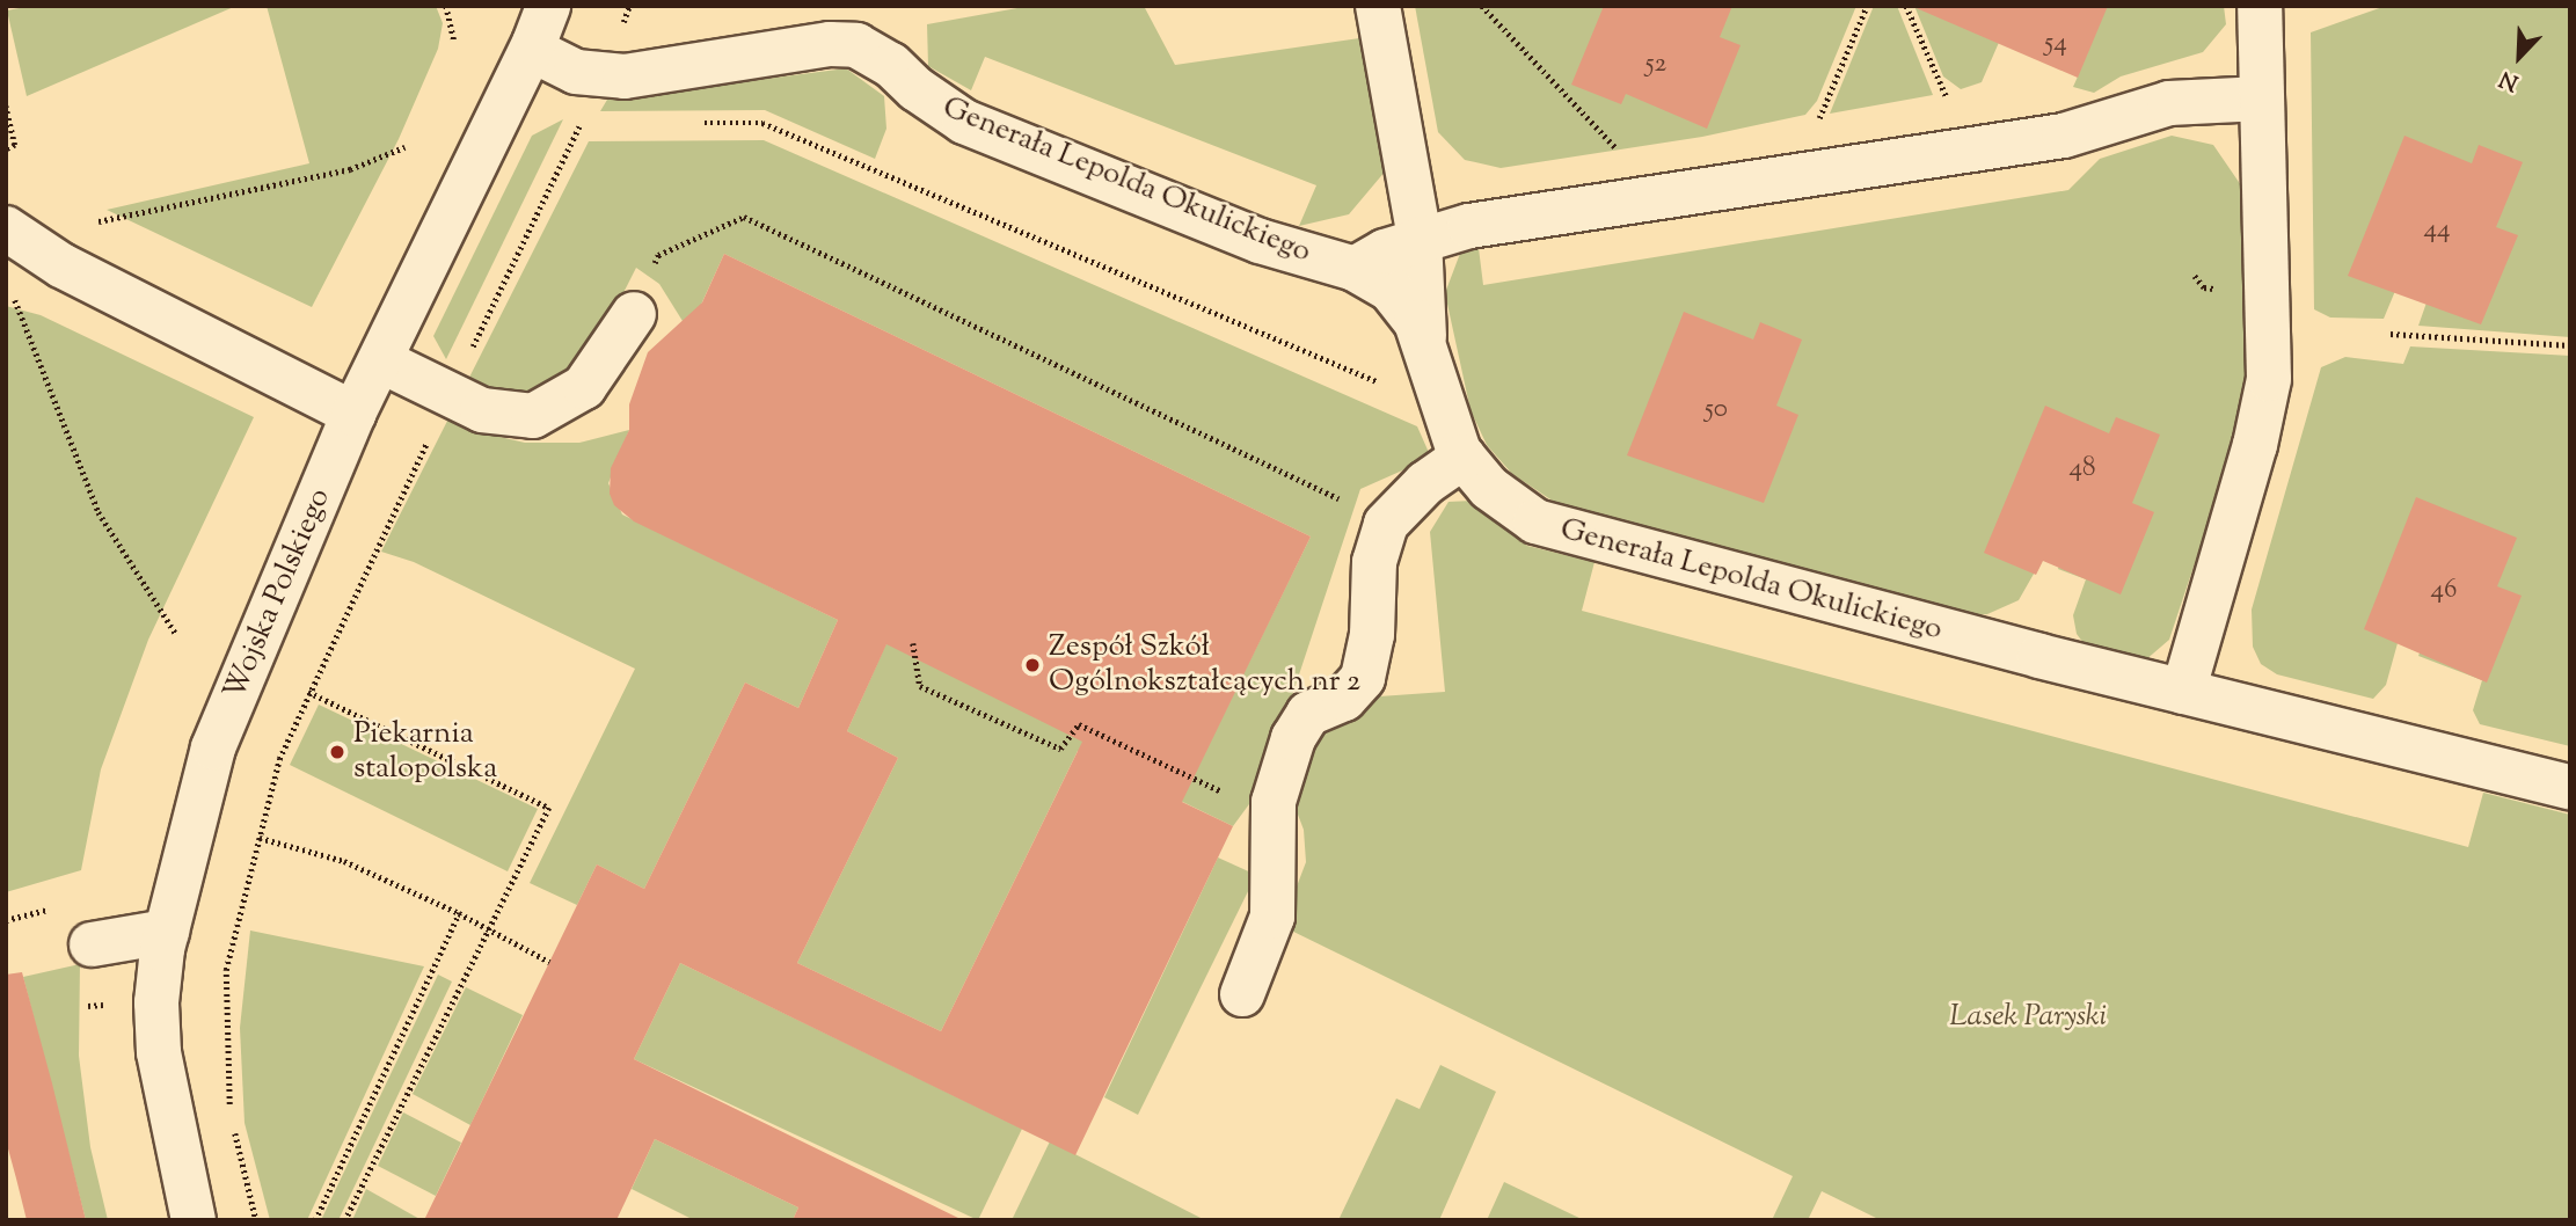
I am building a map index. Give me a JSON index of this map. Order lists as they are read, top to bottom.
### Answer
{
  "streets": {
    "street": ["Generała Lepolda Okulickiego", "Wojska Polskiego"]
  },
  "crossings": [
    ["Generała Lepolda Okulickiego", "Wojska Polskiego"]
  ],
  "parks": ["Lasek Paryski"],
  "places": ["Zespół Szkół Ogólnokształcących nr 2", "Piekarnia stalopolska"],
  "house_numbers": [
    "54",
    "52",
    "44",
    "50",
    "48",
    "46"
  ],
  "north": "bottom left"
}
